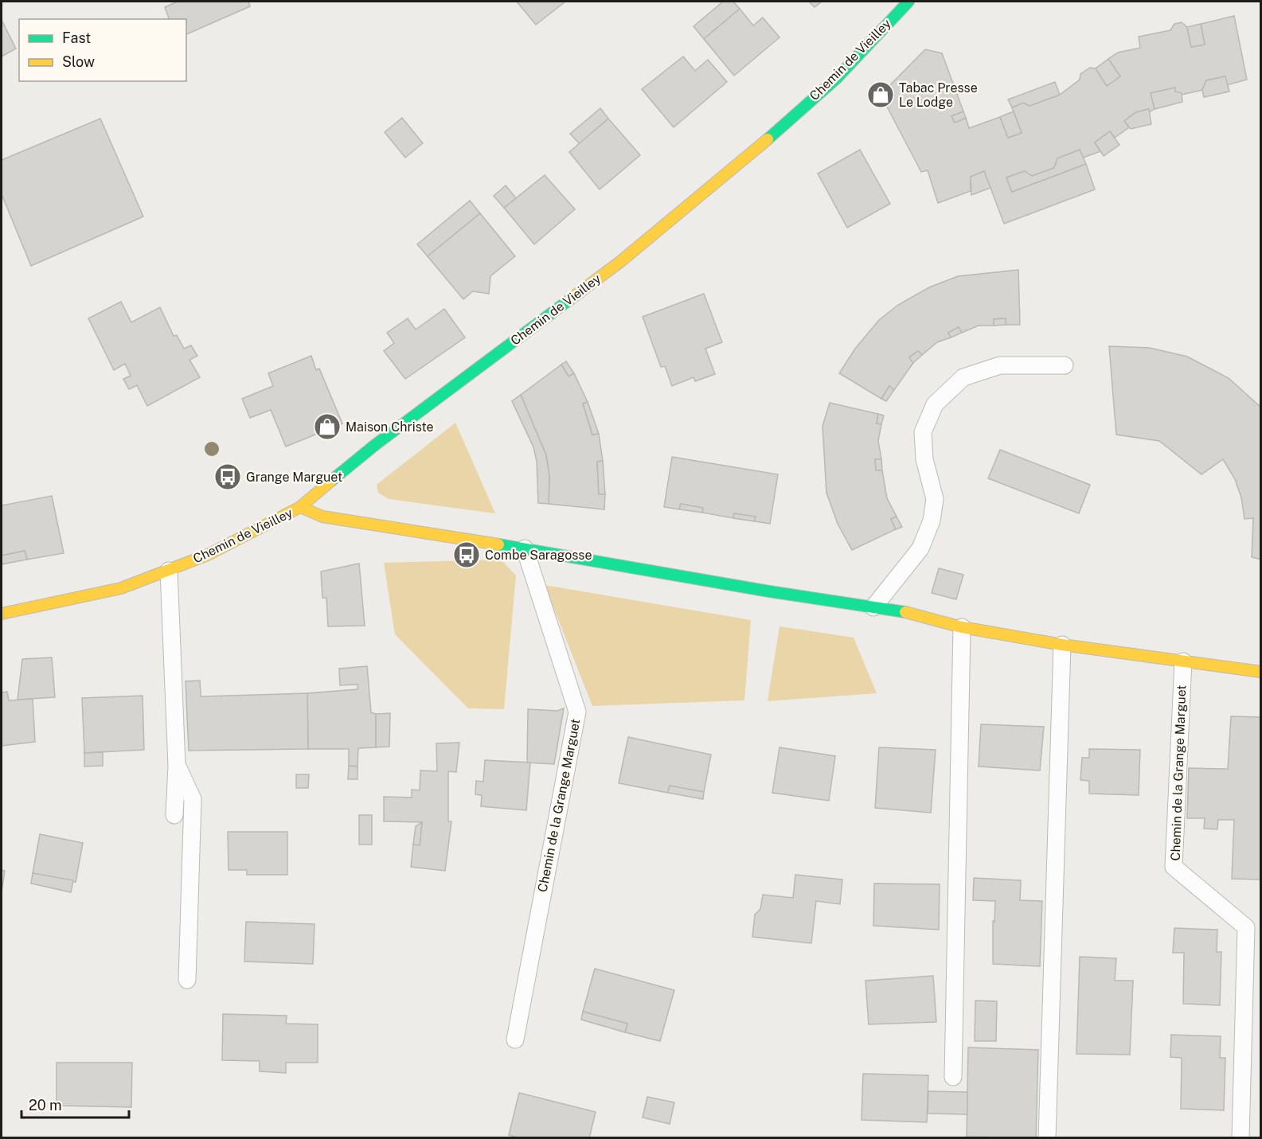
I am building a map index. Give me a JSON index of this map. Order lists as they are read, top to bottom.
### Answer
{
  "streets": {
    "street": ["Chemin de Vieilley"],
    "lane": ["Chemin de la Grange Marguet"]
  },
  "places": {
    "shop": ["Tabac Presse Le Lodge", "Maison Christe"],
    "bus stop": ["Grange Marguet", "Combe Saragosse"]
  },
  "legend": ["Fast", "Slow"],
  "scale_bar": "20 m"
}
